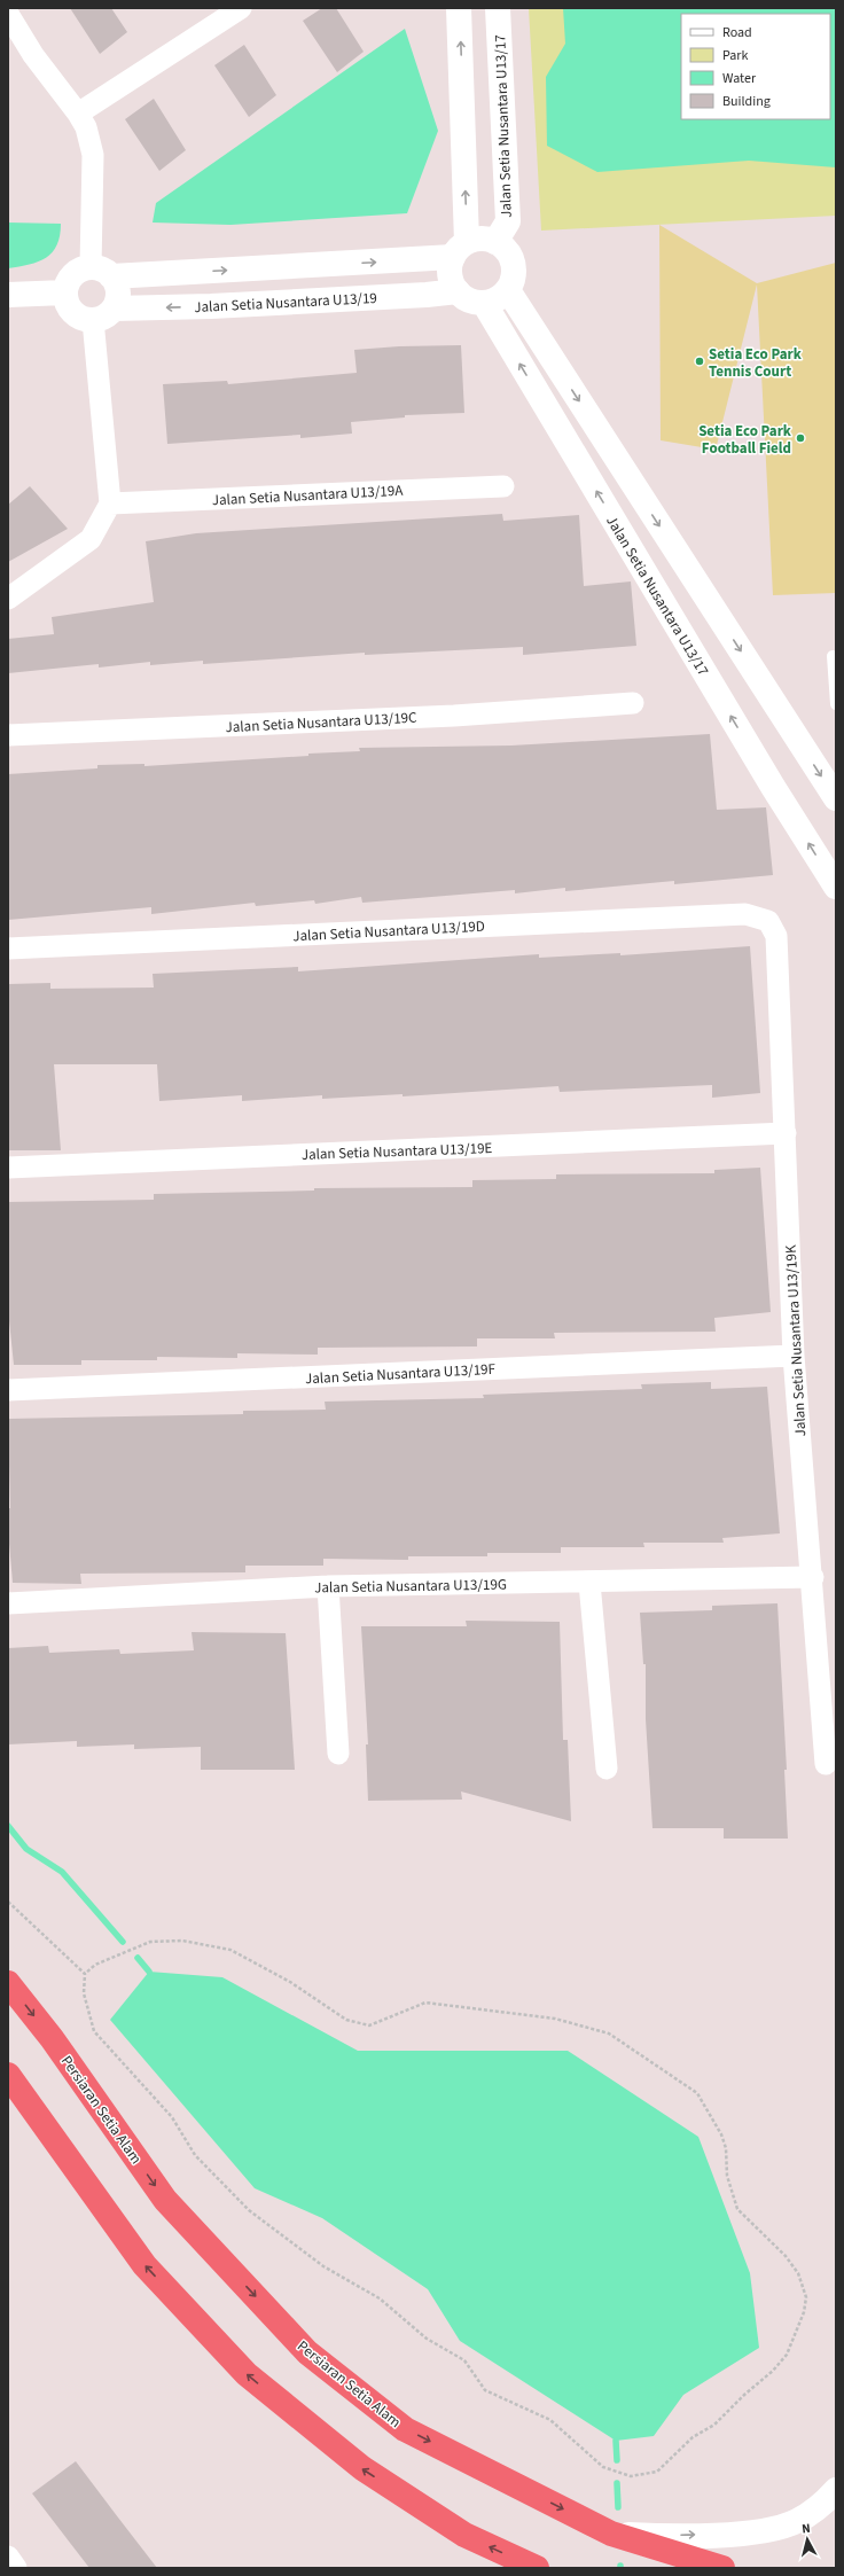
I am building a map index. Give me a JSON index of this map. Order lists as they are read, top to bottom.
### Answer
{
  "streets": {
    "highway": ["Persiaran Setia Alam"],
    "main road": ["Jalan Setia Nusantara U13/17", "Jalan Setia Nusantara U13/19"],
    "street": [
      "Jalan Setia Nusantara U13/19A",
      "Jalan Setia Nusantara U13/19C",
      "Jalan Setia Nusantara U13/19D",
      "Jalan Setia Nusantara U13/19E",
      "Jalan Setia Nusantara U13/19K",
      "Jalan Setia Nusantara U13/19F",
      "Jalan Setia Nusantara U13/19G"
    ]
  },
  "crossings": [
    ["Jalan Setia Nusantara U13/17", "Jalan Setia Nusantara U13/19"],
    ["Jalan Setia Nusantara U13/19D", "Jalan Setia Nusantara U13/19K"],
    ["Jalan Setia Nusantara U13/19E", "Jalan Setia Nusantara U13/19K"],
    ["Jalan Setia Nusantara U13/19K", "Jalan Setia Nusantara U13/19F"],
    ["Jalan Setia Nusantara U13/19K", "Jalan Setia Nusantara U13/19G"]
  ],
  "places": ["Setia Eco Park Tennis Court", "Setia Eco Park Football Field"],
  "legend": [
    "Road",
    "Park",
    "Water",
    "Building"
  ],
  "north": "top"
}
